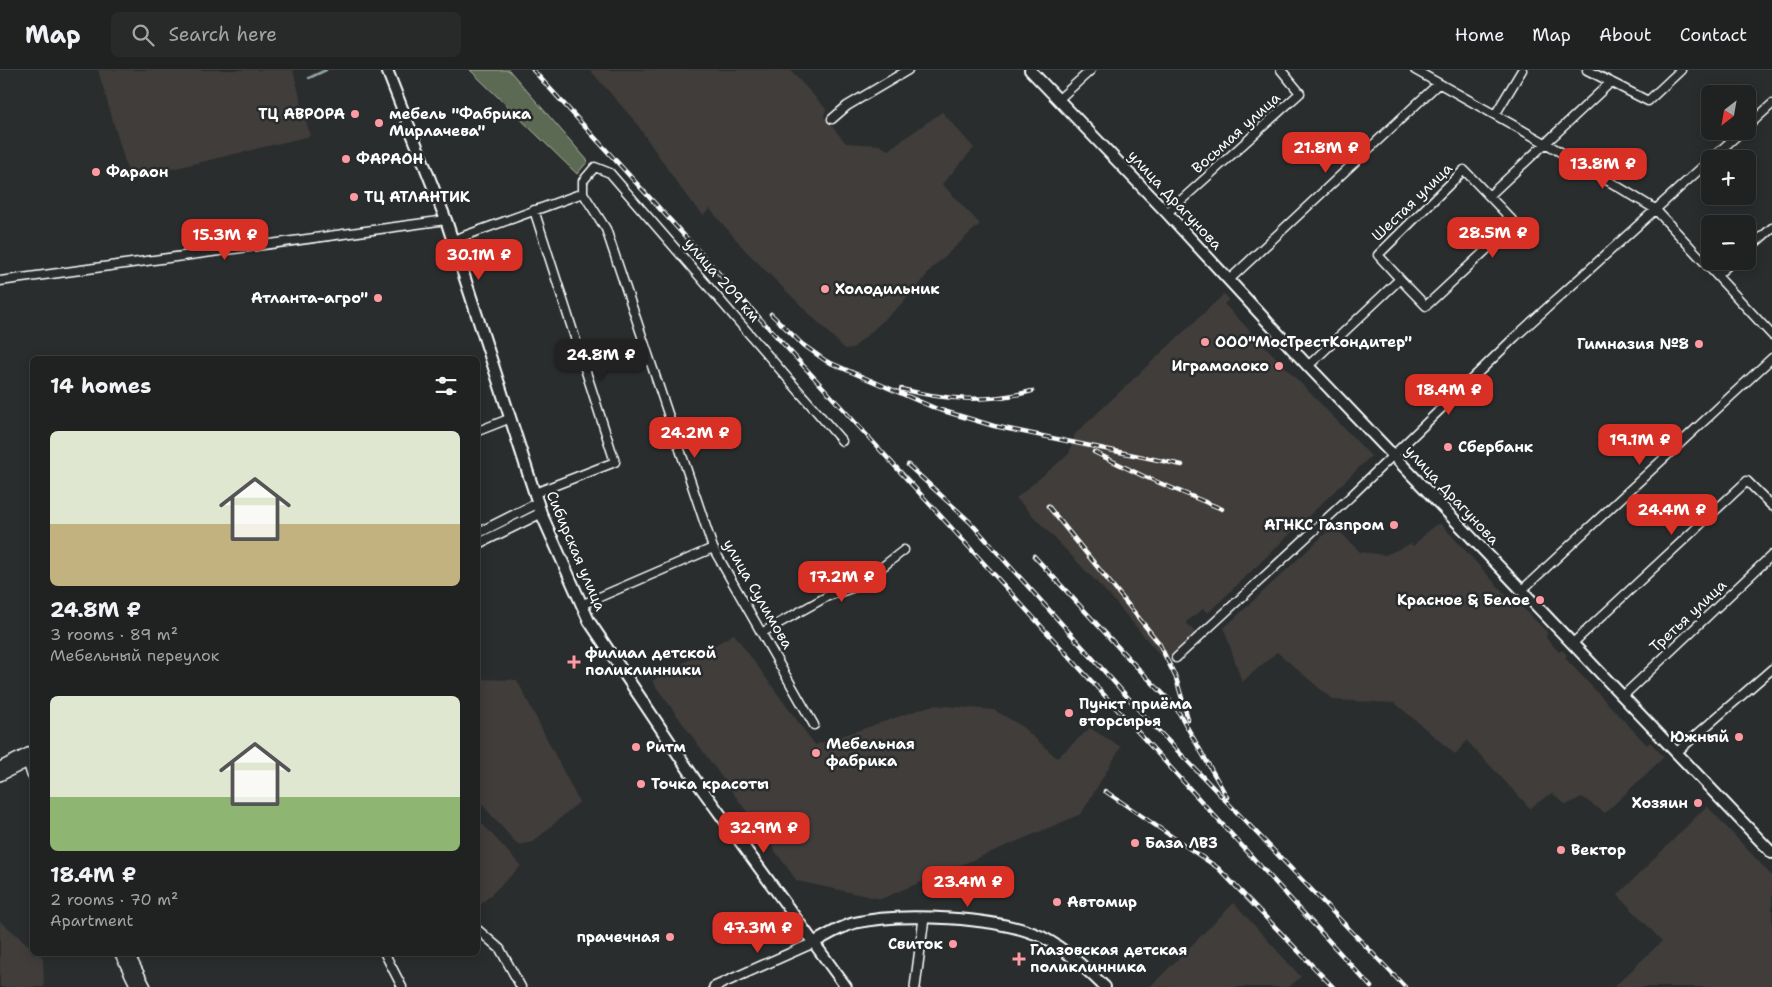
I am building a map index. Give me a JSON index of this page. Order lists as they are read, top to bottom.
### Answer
{
  "streets": {
    "main road": ["улица Драгунова", "Сибирская улица"],
    "street": [
      "Восьмая улица",
      "Шестая улица",
      "улица 209 км",
      "улица Сулимова",
      "Третья улица"
    ]
  },
  "crossings": [
    ["Восьмая улица", "улица Драгунова"],
    ["улица Драгунова", "Третья улица"],
    ["улица 209 км", "улица Сулимова"]
  ],
  "places": {
    "other": [
      "ТЦ АВРОРА",
      "мебель \"Фабрика Мирлачева\"",
      "ФАРАОН",
      "Фараон",
      "ТЦ АТЛАНТИК",
      "Холодильник",
      "Атланта-агро\"",
      "ООО\"МосТрестКондитер\"",
      "Гимназия №8",
      "Играмолоко",
      "Сбербанк",
      "АГНКС Газпром",
      "Красное & Белое",
      "Пункт приёма вторсырья",
      "Южный",
      "Ритм",
      "Мебельная фабрика",
      "Точка красоты",
      "Хозяин",
      "База ЛВЗ",
      "Вектор",
      "Автомир",
      "прачечная",
      "Свиток"
    ],
    "health": ["филиал детской поликлинники", "Глазовская детская поликлинника"]
  },
  "north": "bottom left",
  "page": {
    "header": "Map",
    "search": "Search here",
    "nav": [
      "Home",
      "Map",
      "About",
      "Contact"
    ],
    "map_buttons": ["+", "−"],
    "price": [
      "21.8M ₽",
      "13.8M ₽",
      "28.5M ₽",
      "15.3M ₽",
      "30.1M ₽",
      "24.8M ₽",
      "18.4M ₽",
      "24.2M ₽",
      "19.1M ₽",
      "24.4M ₽",
      "17.2M ₽",
      "32.9M ₽",
      "23.4M ₽",
      "47.3M ₽"
    ],
    "heading": "14 homes",
    "list": [
      {
        "name": "24.8M ₽",
        "note": "3 rooms · 89 m² · Мебельный переулок"
      },
      {
        "name": "18.4M ₽",
        "note": "2 rooms · 70 m² · Apartment"
      }
    ]
  }
}
